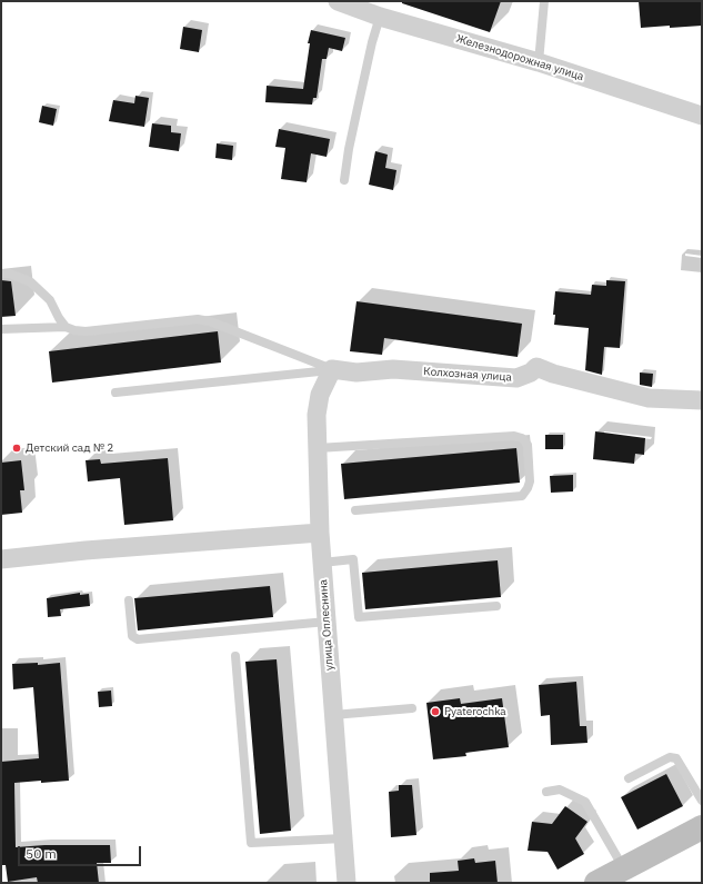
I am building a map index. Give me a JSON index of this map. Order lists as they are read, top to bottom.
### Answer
{
  "streets": {
    "street": ["Железнодорожная улица", "Колхозная улица", "улица Оплеснина"]
  },
  "crossings": [
    ["Колхозная улица", "улица Оплеснина"]
  ],
  "places": ["Детский сад № 2", "Pyaterochka"],
  "scale_bar": "50 m"
}
